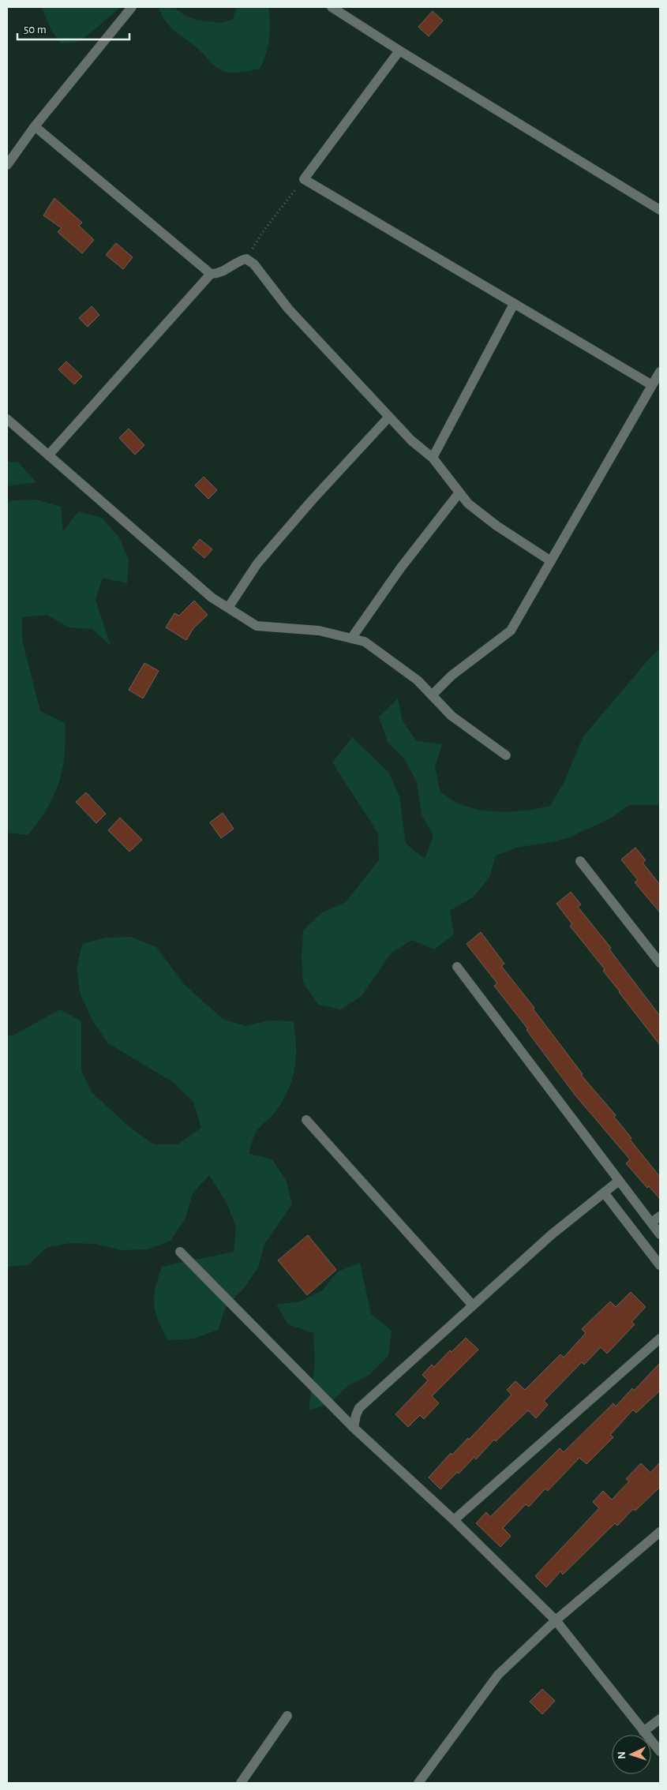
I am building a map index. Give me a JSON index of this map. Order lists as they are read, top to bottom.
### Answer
{
  "scale_bar": "50 m",
  "north": "left"
}
